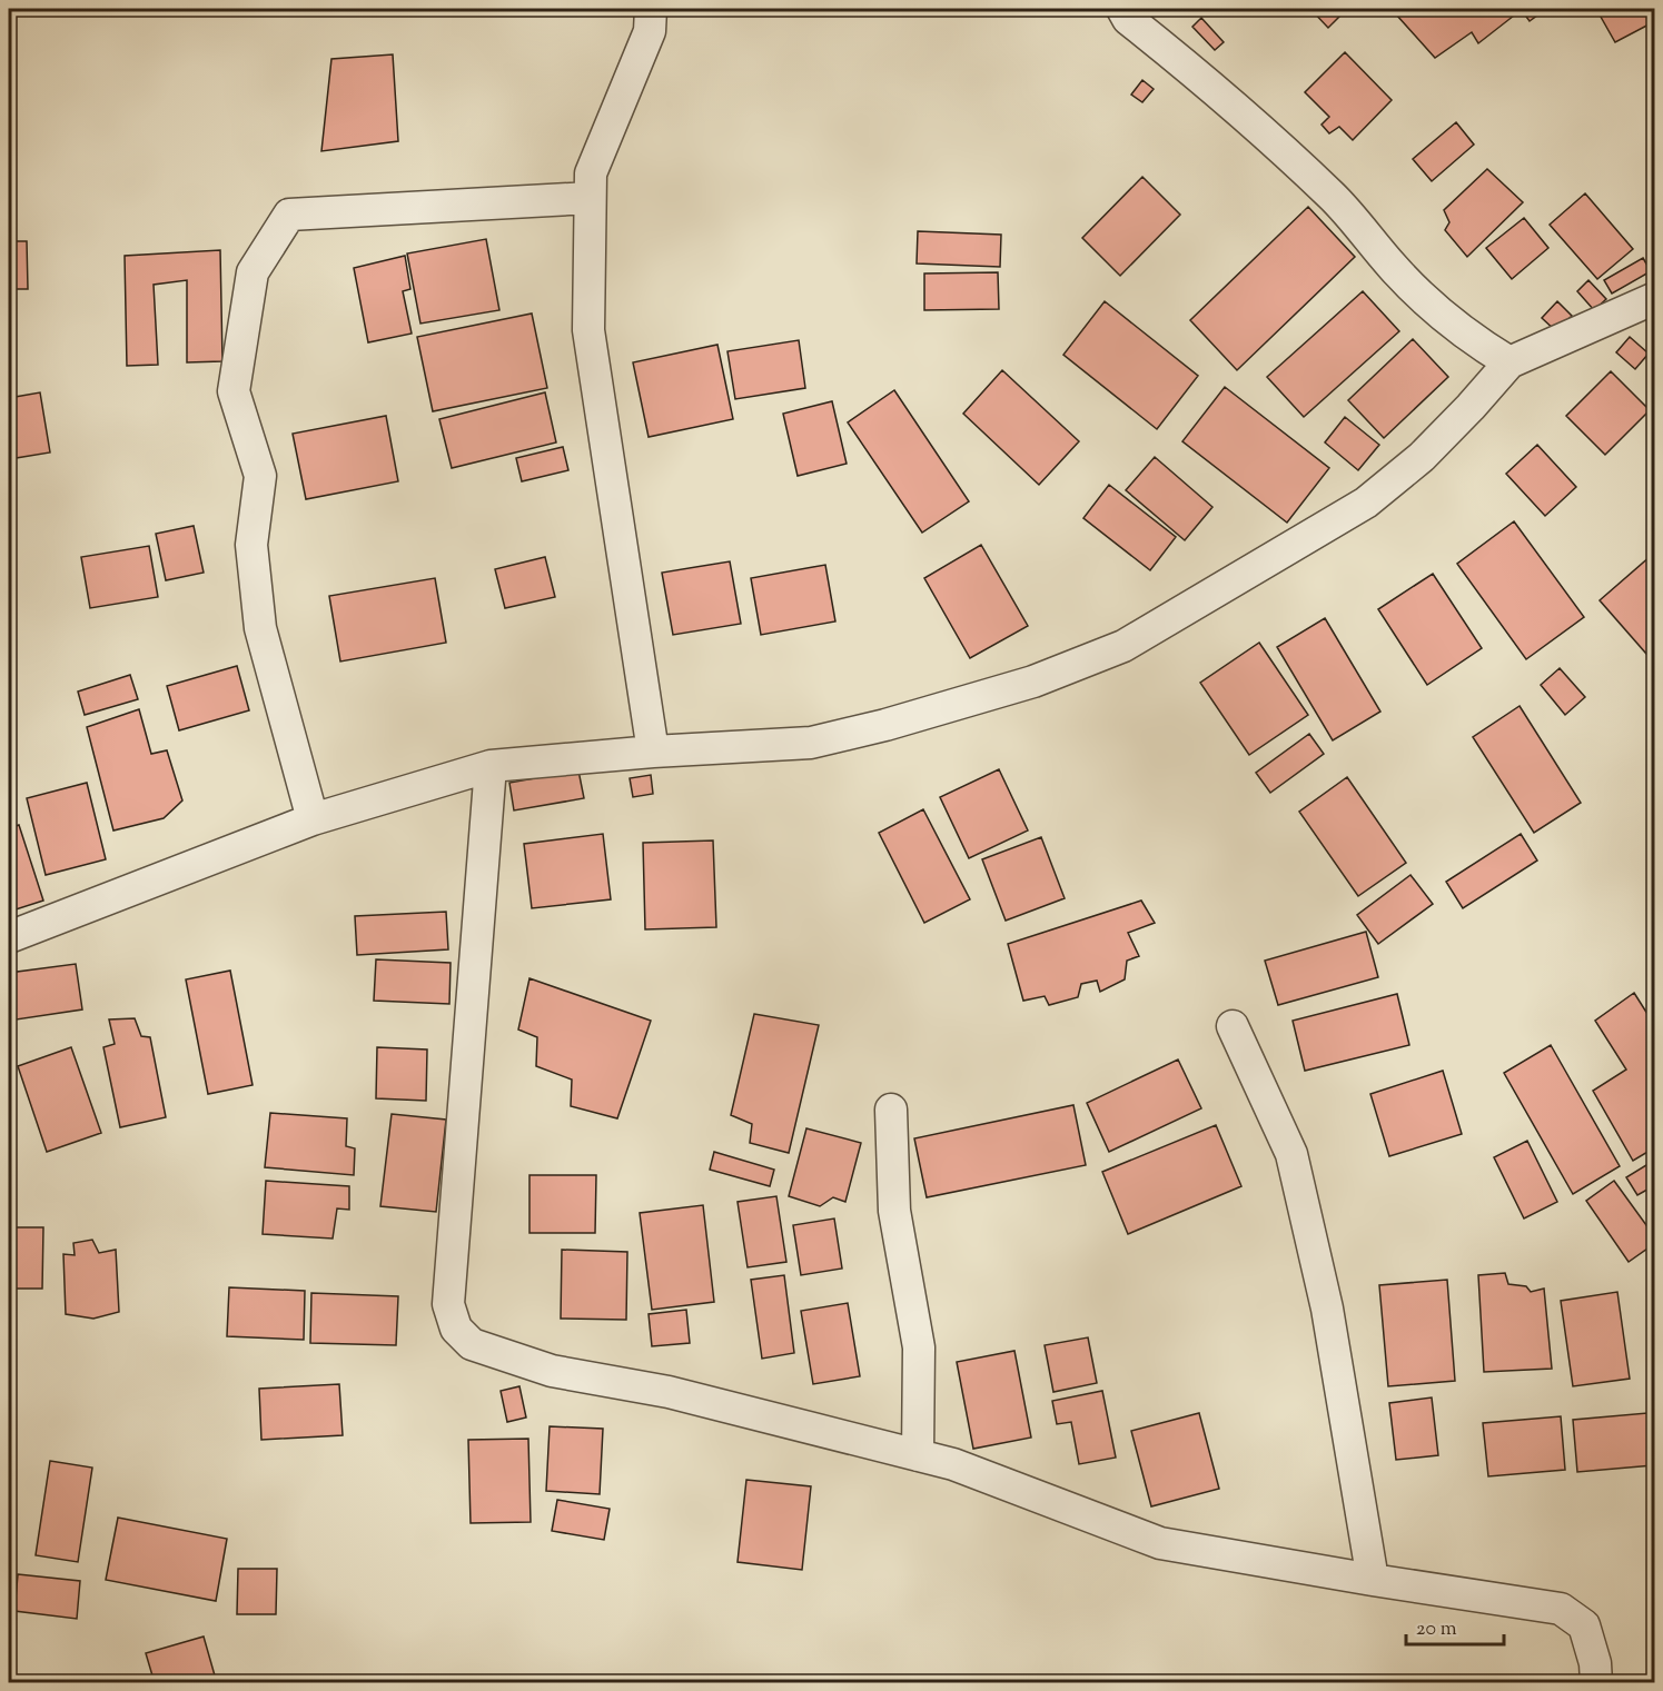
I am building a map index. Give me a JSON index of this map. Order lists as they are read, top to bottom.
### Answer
{
  "scale_bar": "20 m"
}
